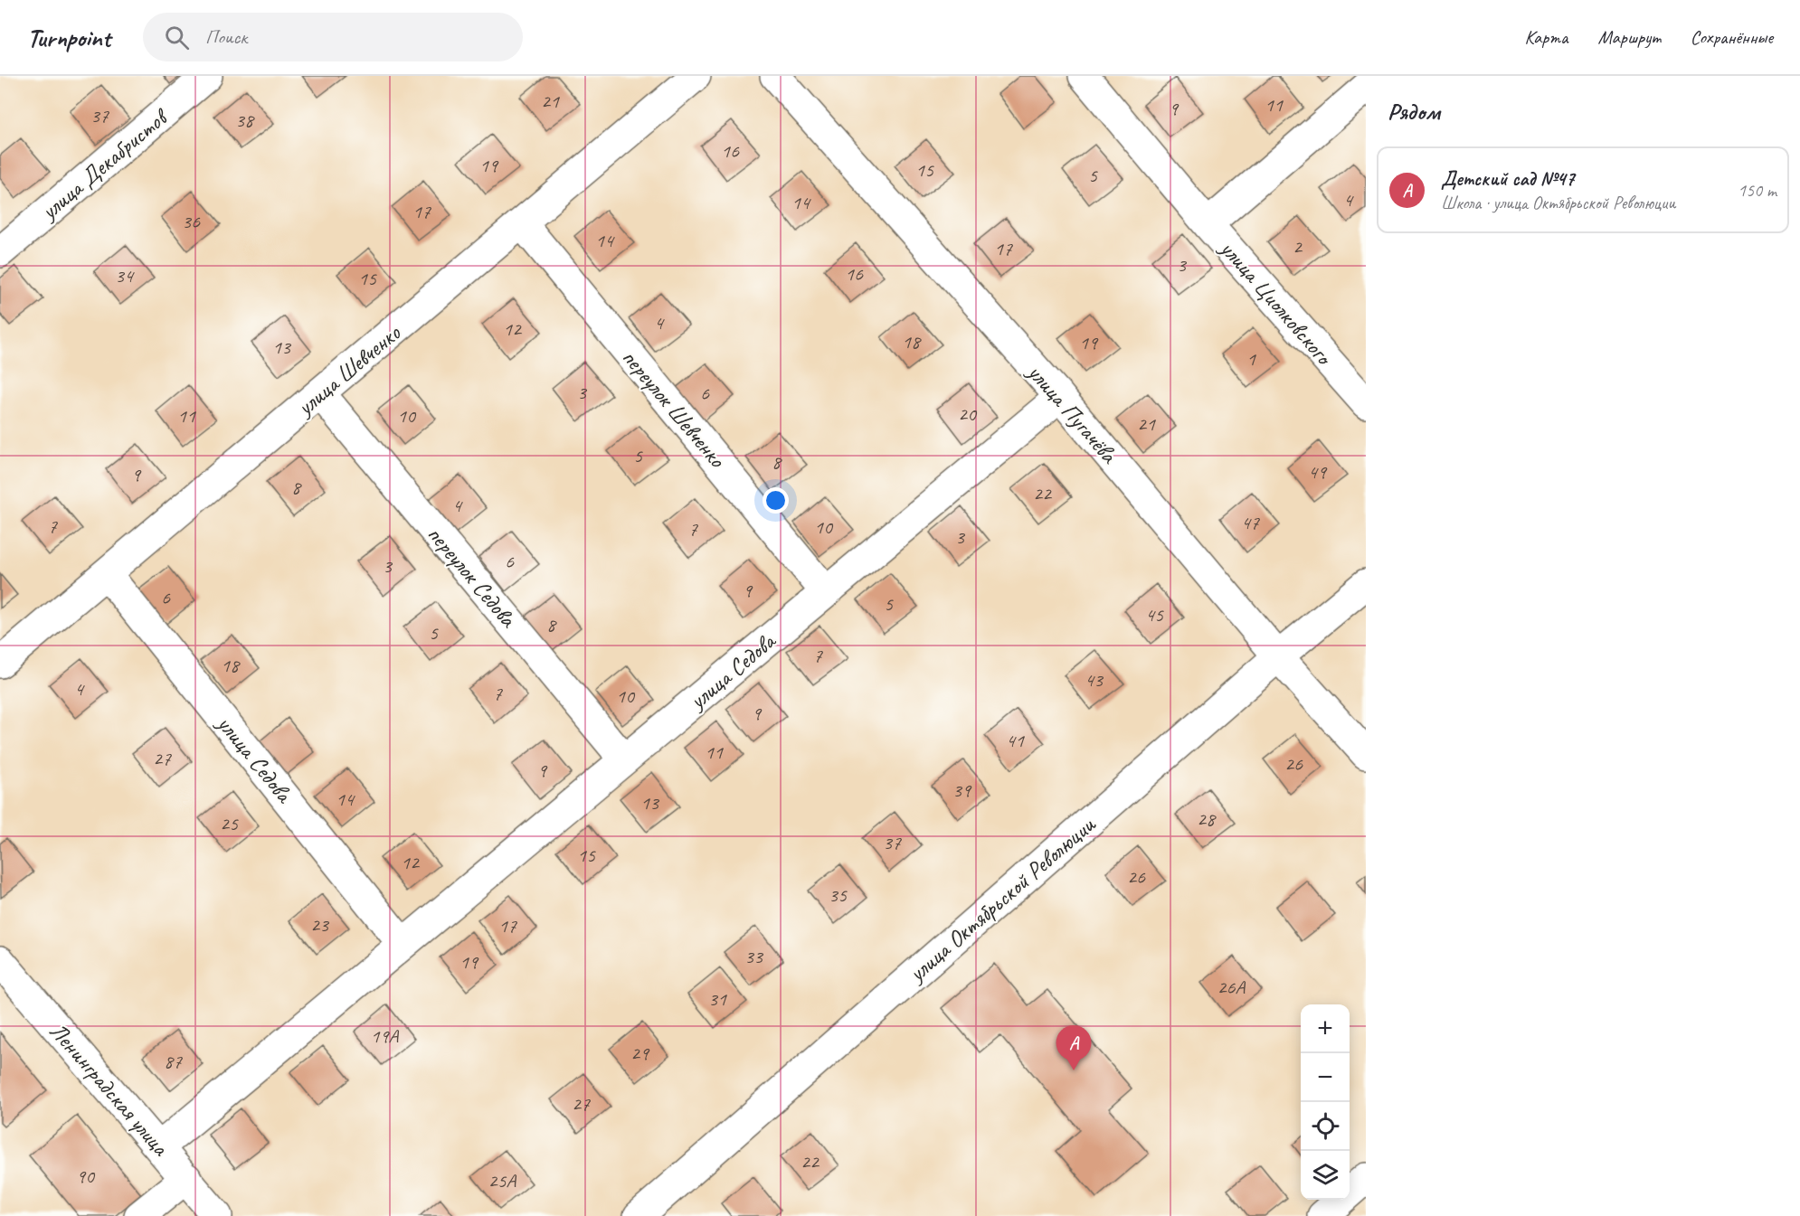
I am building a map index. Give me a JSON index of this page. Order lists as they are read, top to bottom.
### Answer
{
  "streets": {
    "street": [
      "улица Декабристов",
      "улица Циолковского",
      "улица Шевченко",
      "переулок Шевченко",
      "улица Пугачёва",
      "переулок Седова",
      "улица Седова",
      "улица Октябрьской Революции",
      "Ленинградская улица"
    ]
  },
  "crossings": [
    ["улица Шевченко", "переулок Шевченко"],
    ["улица Шевченко", "переулок Седова"],
    ["улица Шевченко", "улица Седова"],
    ["переулок Шевченко", "улица Седова"],
    ["улица Пугачёва", "улица Седова"],
    ["улица Пугачёва", "улица Октябрьской Революции"],
    ["переулок Седова", "улица Седова"],
    ["улица Седова", "Ленинградская улица"]
  ],
  "house_numbers": [
    "21",
    "11",
    "9",
    "37",
    "38",
    "16",
    "19",
    "15",
    "5",
    "4",
    "14",
    "17",
    "36",
    "14",
    "2",
    "17",
    "3",
    "16",
    "34",
    "15",
    "4",
    "12",
    "18",
    "19",
    "13",
    "1",
    "3",
    "6",
    "20",
    "11",
    "10",
    "21",
    "5",
    "8",
    "49",
    "9",
    "8",
    "22",
    "4",
    "47",
    "7",
    "10",
    "7",
    "3",
    "6",
    "3",
    "9",
    "6",
    "5",
    "45",
    "8",
    "5",
    "7",
    "18",
    "43",
    "4",
    "7",
    "10",
    "9",
    "41",
    "11",
    "27",
    "26",
    "9",
    "39",
    "14",
    "13",
    "28",
    "25",
    "37",
    "15",
    "12",
    "26",
    "35",
    "23",
    "17",
    "33",
    "19",
    "26А",
    "31",
    "19А",
    "29",
    "87",
    "27",
    "22",
    "90",
    "25А"
  ],
  "page": {
    "header": "Turnpoint",
    "search": "Поиск",
    "nav": ["Карта", "Маршрут", "Сохранённые"],
    "heading": "Рядом",
    "list": [
      {
        "mark": "A",
        "name": "Детский сад №47",
        "note": "Школа · улица Октябрьской Революции",
        "value": "150 m"
      }
    ],
    "map_buttons": ["+", "−"],
    "pins": "A"
  }
}
